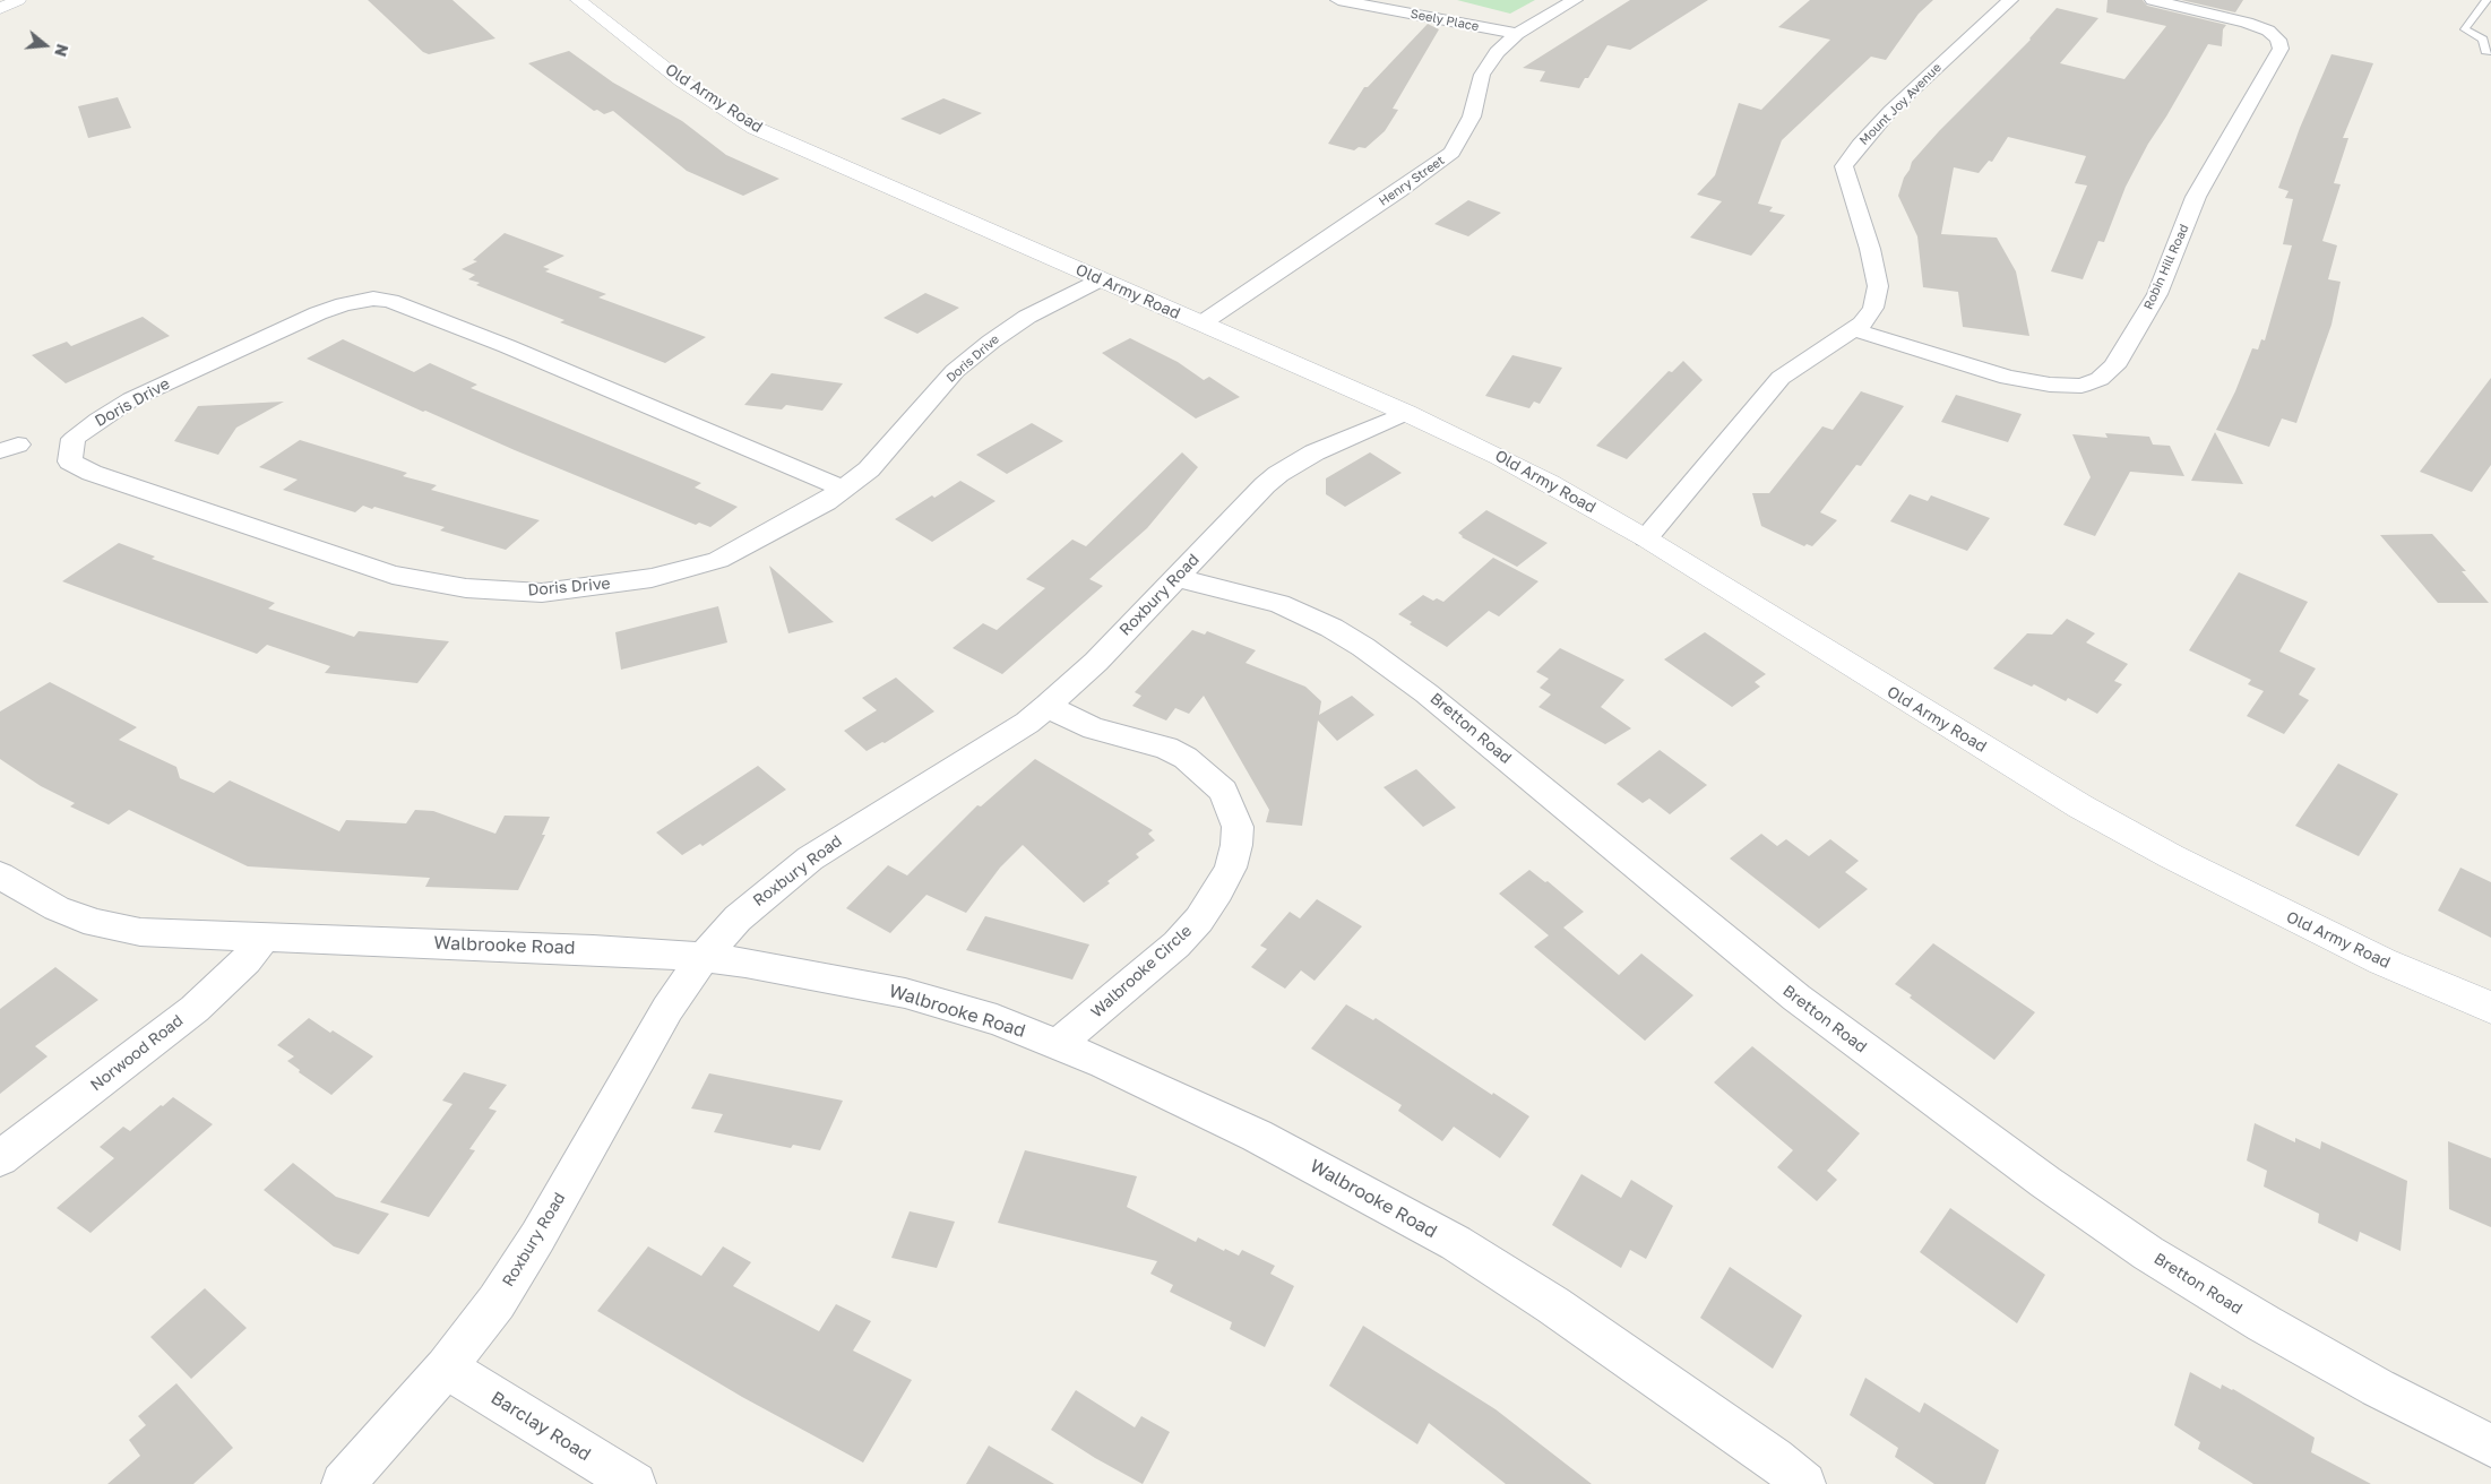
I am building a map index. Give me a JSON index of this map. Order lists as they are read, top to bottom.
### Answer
{
  "streets": {
    "street": [
      "Seely Place",
      "Old Army Road",
      "Mount Joy Avenue",
      "Henry Street",
      "Robin Hill Road",
      "Doris Drive",
      "Roxbury Road",
      "Bretton Road",
      "Walbrooke Road",
      "Walbrooke Circle",
      "Norwood Road",
      "Barclay Road"
    ]
  },
  "crossings": [
    ["Seely Place", "Henry Street"],
    ["Old Army Road", "Mount Joy Avenue"],
    ["Old Army Road", "Henry Street"],
    ["Old Army Road", "Doris Drive"],
    ["Old Army Road", "Roxbury Road"],
    ["Mount Joy Avenue", "Robin Hill Road"],
    ["Roxbury Road", "Bretton Road"],
    ["Roxbury Road", "Walbrooke Road"],
    ["Roxbury Road", "Walbrooke Circle"],
    ["Roxbury Road", "Barclay Road"],
    ["Walbrooke Road", "Walbrooke Circle"],
    ["Walbrooke Road", "Norwood Road"]
  ],
  "north": "right"
}
